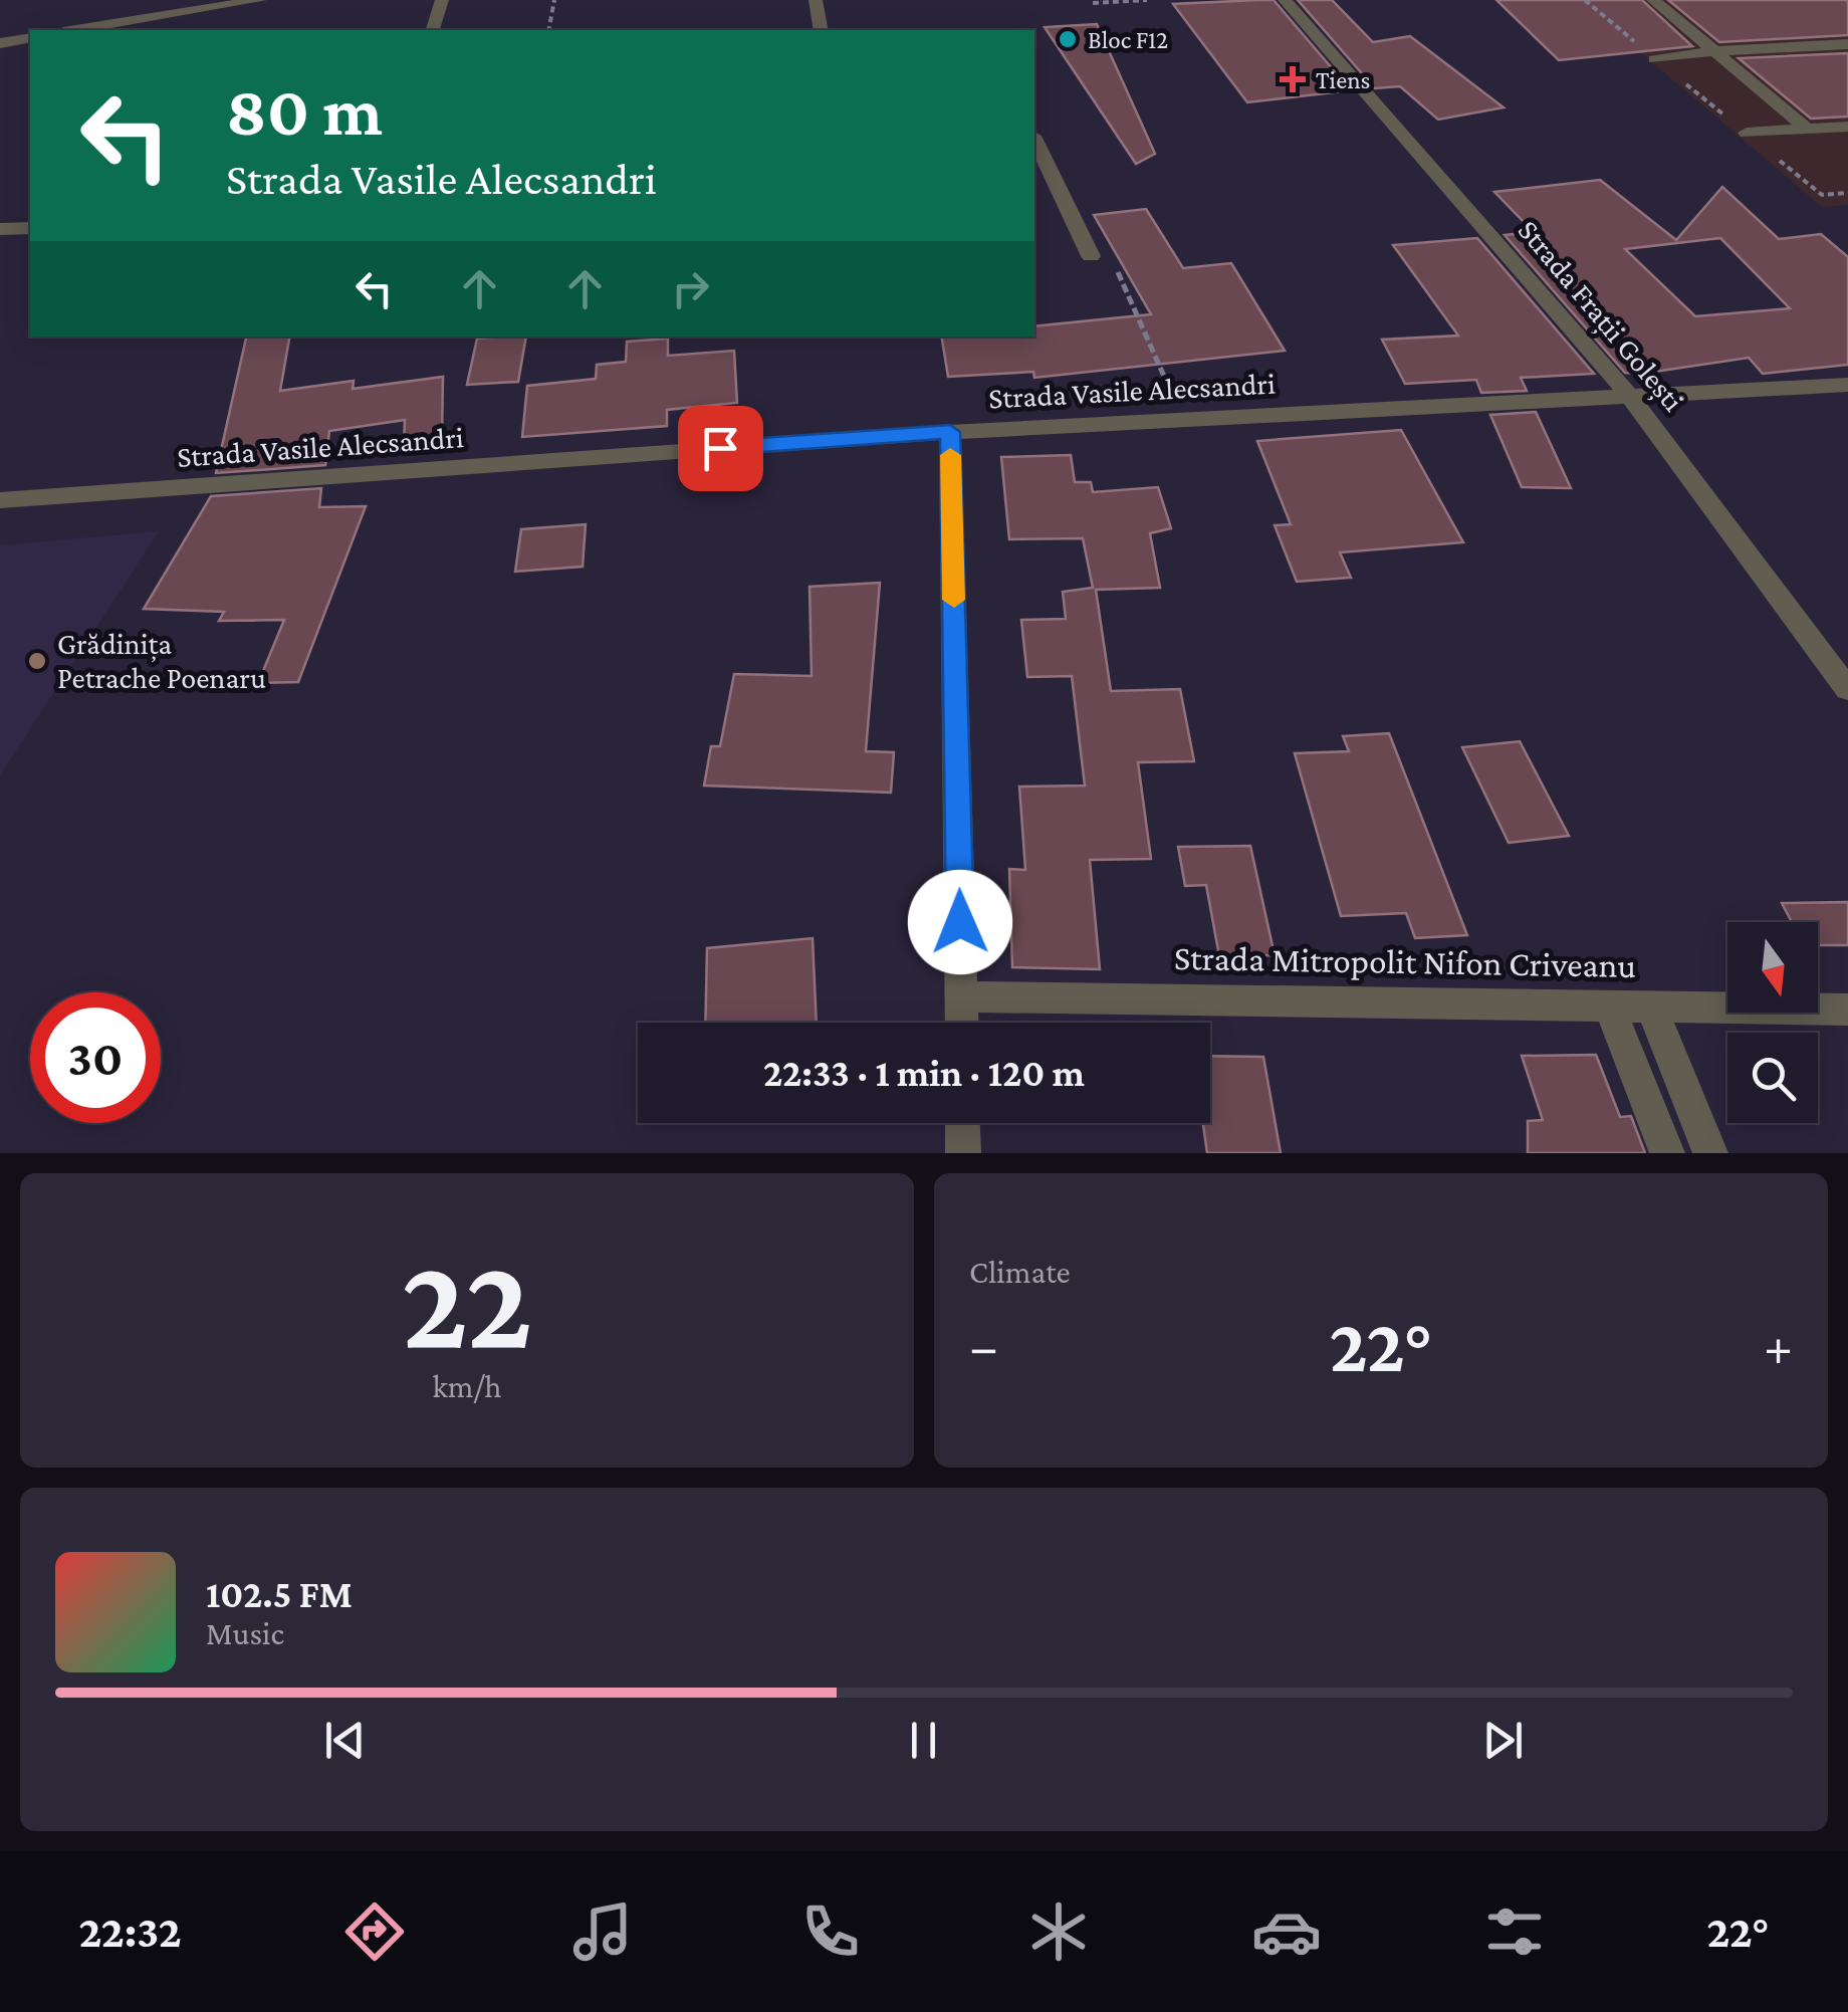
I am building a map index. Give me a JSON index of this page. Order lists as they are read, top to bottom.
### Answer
{
  "streets": {
    "street": ["Strada Frații Golești", "Strada Vasile Alecsandri", "Strada Mitropolit Nifon Criveanu"]
  },
  "crossings": [
    ["Strada Frații Golești", "Strada Vasile Alecsandri"]
  ],
  "places": {
    "other": ["Bloc F12", "Grădinița Petrache Poenaru"],
    "health": ["Tiens"]
  },
  "north": "bottom",
  "page": {
    "turn": ["80 m", "Strada Vasile Alecsandri"],
    "limit": "30",
    "trip": "22:33 · 1 min · 120 m",
    "tile": [
      ["22", "km/h"],
      "Climate"
    ],
    "heat": ["−", "22°", "+"],
    "song": ["102.5 FM", "Music"],
    "tabs": ["22:32", "22°"]
  }
}
